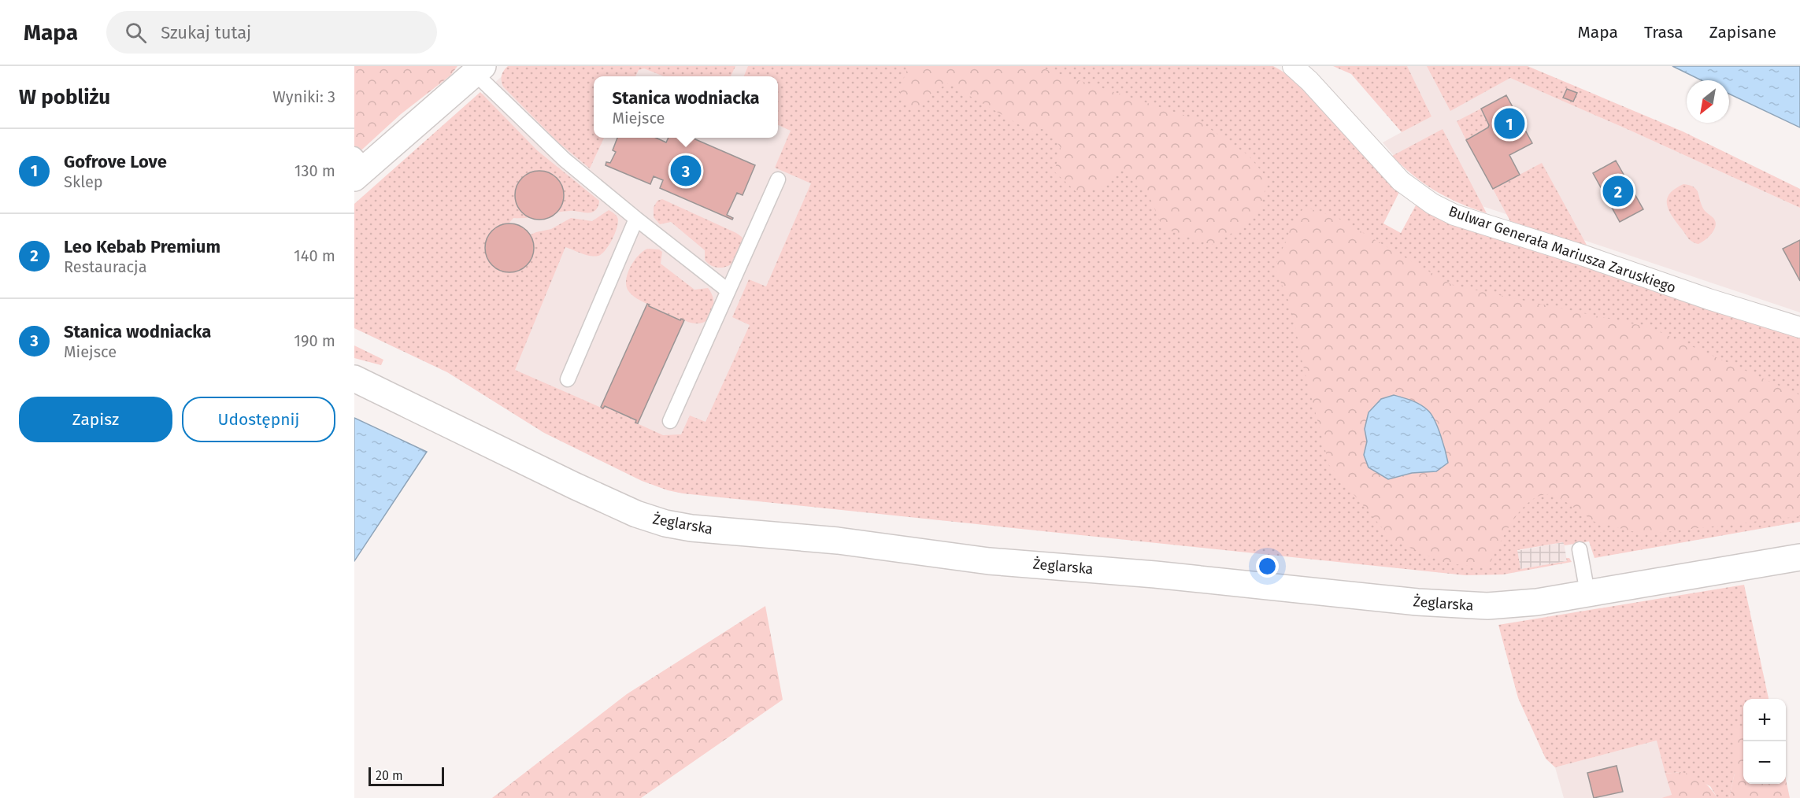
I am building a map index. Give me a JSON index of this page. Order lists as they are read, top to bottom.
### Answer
{
  "streets": {
    "street": ["Bulwar Generała Mariusza Zaruskiego", "Żeglarska"]
  },
  "scale_bar": "20 m",
  "north": "bottom left",
  "page": {
    "header": "Mapa",
    "search": "Szukaj tutaj",
    "nav": ["Mapa", "Trasa", "Zapisane"],
    "heading": ["W pobliżu", "Wyniki: 3"],
    "popup": ["Stanica wodniacka", "Miejsce"],
    "pins": ["1", "3", "2"],
    "list": [
      {
        "mark": "1",
        "name": "Gofrove Love",
        "note": "Sklep",
        "value": "130 m"
      },
      {
        "mark": "2",
        "name": "Leo Kebab Premium",
        "note": "Restauracja",
        "value": "140 m"
      },
      {
        "mark": "3",
        "name": "Stanica wodniacka",
        "note": "Miejsce",
        "value": "190 m"
      }
    ],
    "buttons": ["Zapisz", "Udostępnij"],
    "map_buttons": ["+", "−"],
    "scale": "20 m"
  }
}
